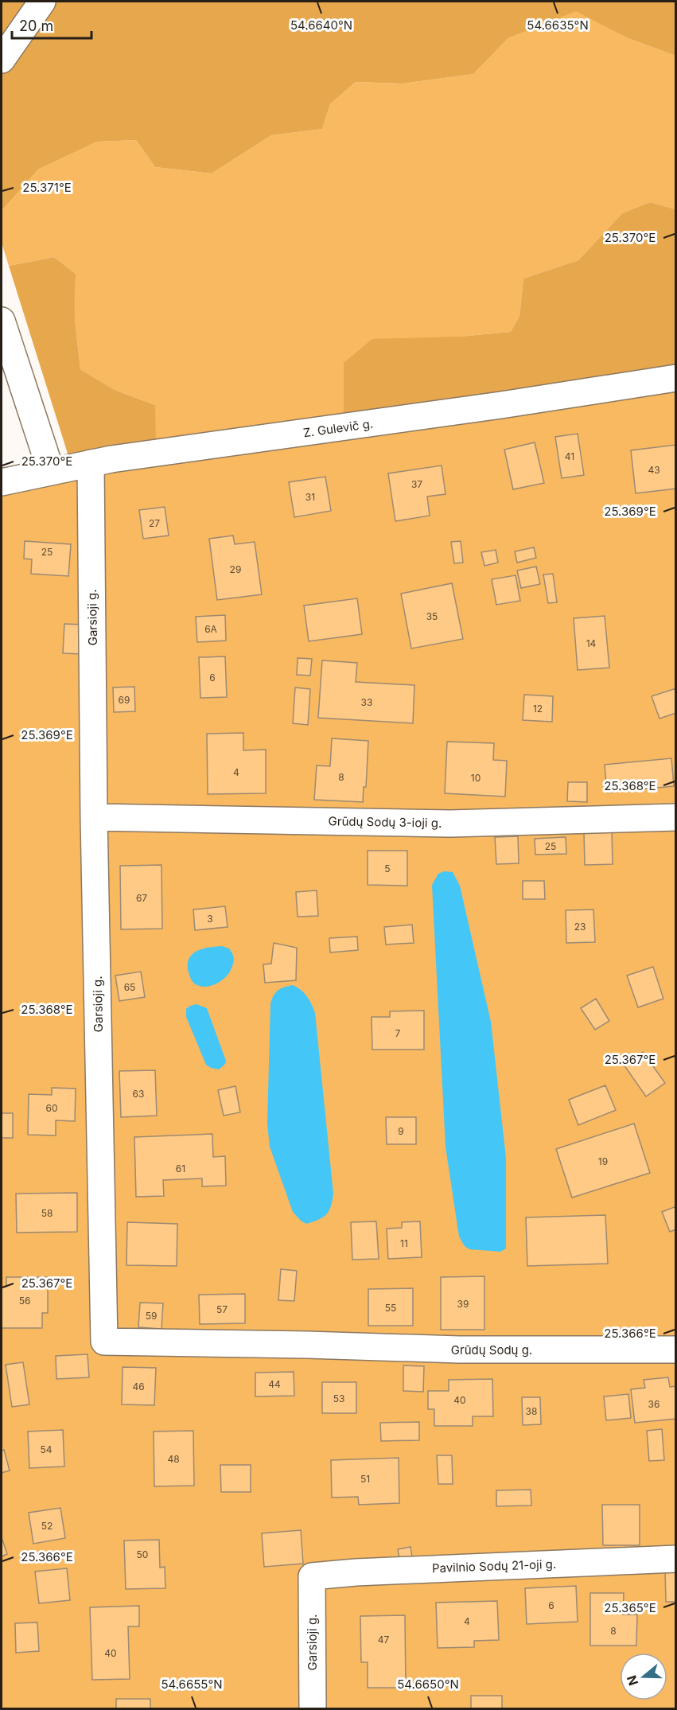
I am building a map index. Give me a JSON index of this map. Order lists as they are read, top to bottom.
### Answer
{
  "streets": {
    "street": [
      "Z. Gulevič g.",
      "Garsioji g.",
      "Grūdų Sodų 3-ioji g.",
      "Grūdų Sodų g.",
      "Pavilnio Sodų 21-oji g."
    ]
  },
  "crossings": [
    ["Z. Gulevič g.", "Garsioji g."],
    ["Garsioji g.", "Grūdų Sodų 3-ioji g."],
    ["Garsioji g.", "Grūdų Sodų g."],
    ["Garsioji g.", "Pavilnio Sodų 21-oji g."]
  ],
  "house_numbers": [
    "41",
    "43",
    "37",
    "31",
    "27",
    "25",
    "29",
    "35",
    "6A",
    "14",
    "6",
    "69",
    "33",
    "12",
    "4",
    "8",
    "10",
    "25",
    "5",
    "67",
    "3",
    "23",
    "65",
    "7",
    "63",
    "60",
    "9",
    "19",
    "61",
    "58",
    "11",
    "56",
    "39",
    "55",
    "57",
    "59",
    "44",
    "46",
    "53",
    "40",
    "36",
    "38",
    "54",
    "48",
    "51",
    "52",
    "50",
    "6",
    "4",
    "8",
    "47",
    "40"
  ],
  "scale_bar": "20 m",
  "north": "left",
  "coordinates": [
    "54.6640°N",
    "54.6635°N",
    "25.371°E",
    "25.370°E",
    "25.369°E",
    "25.368°E",
    "25.367°E",
    "25.366°E",
    "25.365°E",
    "54.6655°N",
    "54.6650°N"
  ]
}
